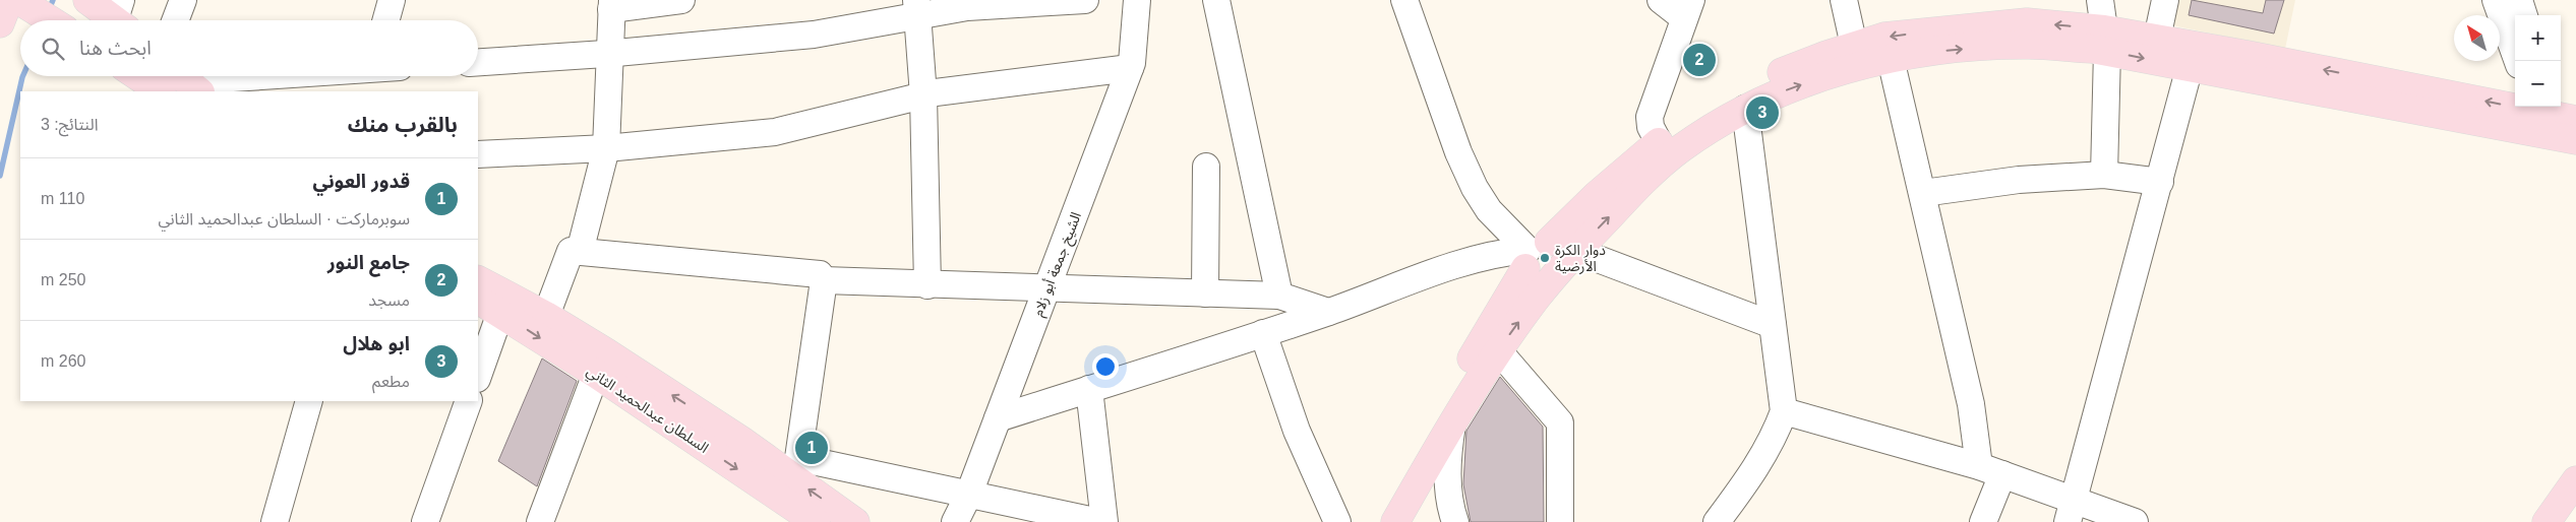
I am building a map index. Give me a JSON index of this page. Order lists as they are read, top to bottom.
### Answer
{
  "streets": {
    "main road": ["السلطان عبدالحميد الثاني"],
    "street": ["الشيخ جمعة أبو زلام"]
  },
  "places": ["دوار الكرة الأرضية"],
  "north": "top left",
  "page": {
    "map_buttons": ["+", "−"],
    "search": "ابحث هنا",
    "pins": ["2", "3", "1"],
    "heading": ["بالقرب منك", "النتائج: 3"],
    "list": [
      {
        "mark": "1",
        "name": "قدور العوني",
        "note": "سوبرماركت · السلطان عبدالحميد الثاني",
        "value": "110 m"
      },
      {
        "mark": "2",
        "name": "جامع النور",
        "note": "مسجد",
        "value": "250 m"
      },
      {
        "mark": "3",
        "name": "ابو هلال",
        "note": "مطعم",
        "value": "260 m"
      }
    ]
  }
}
